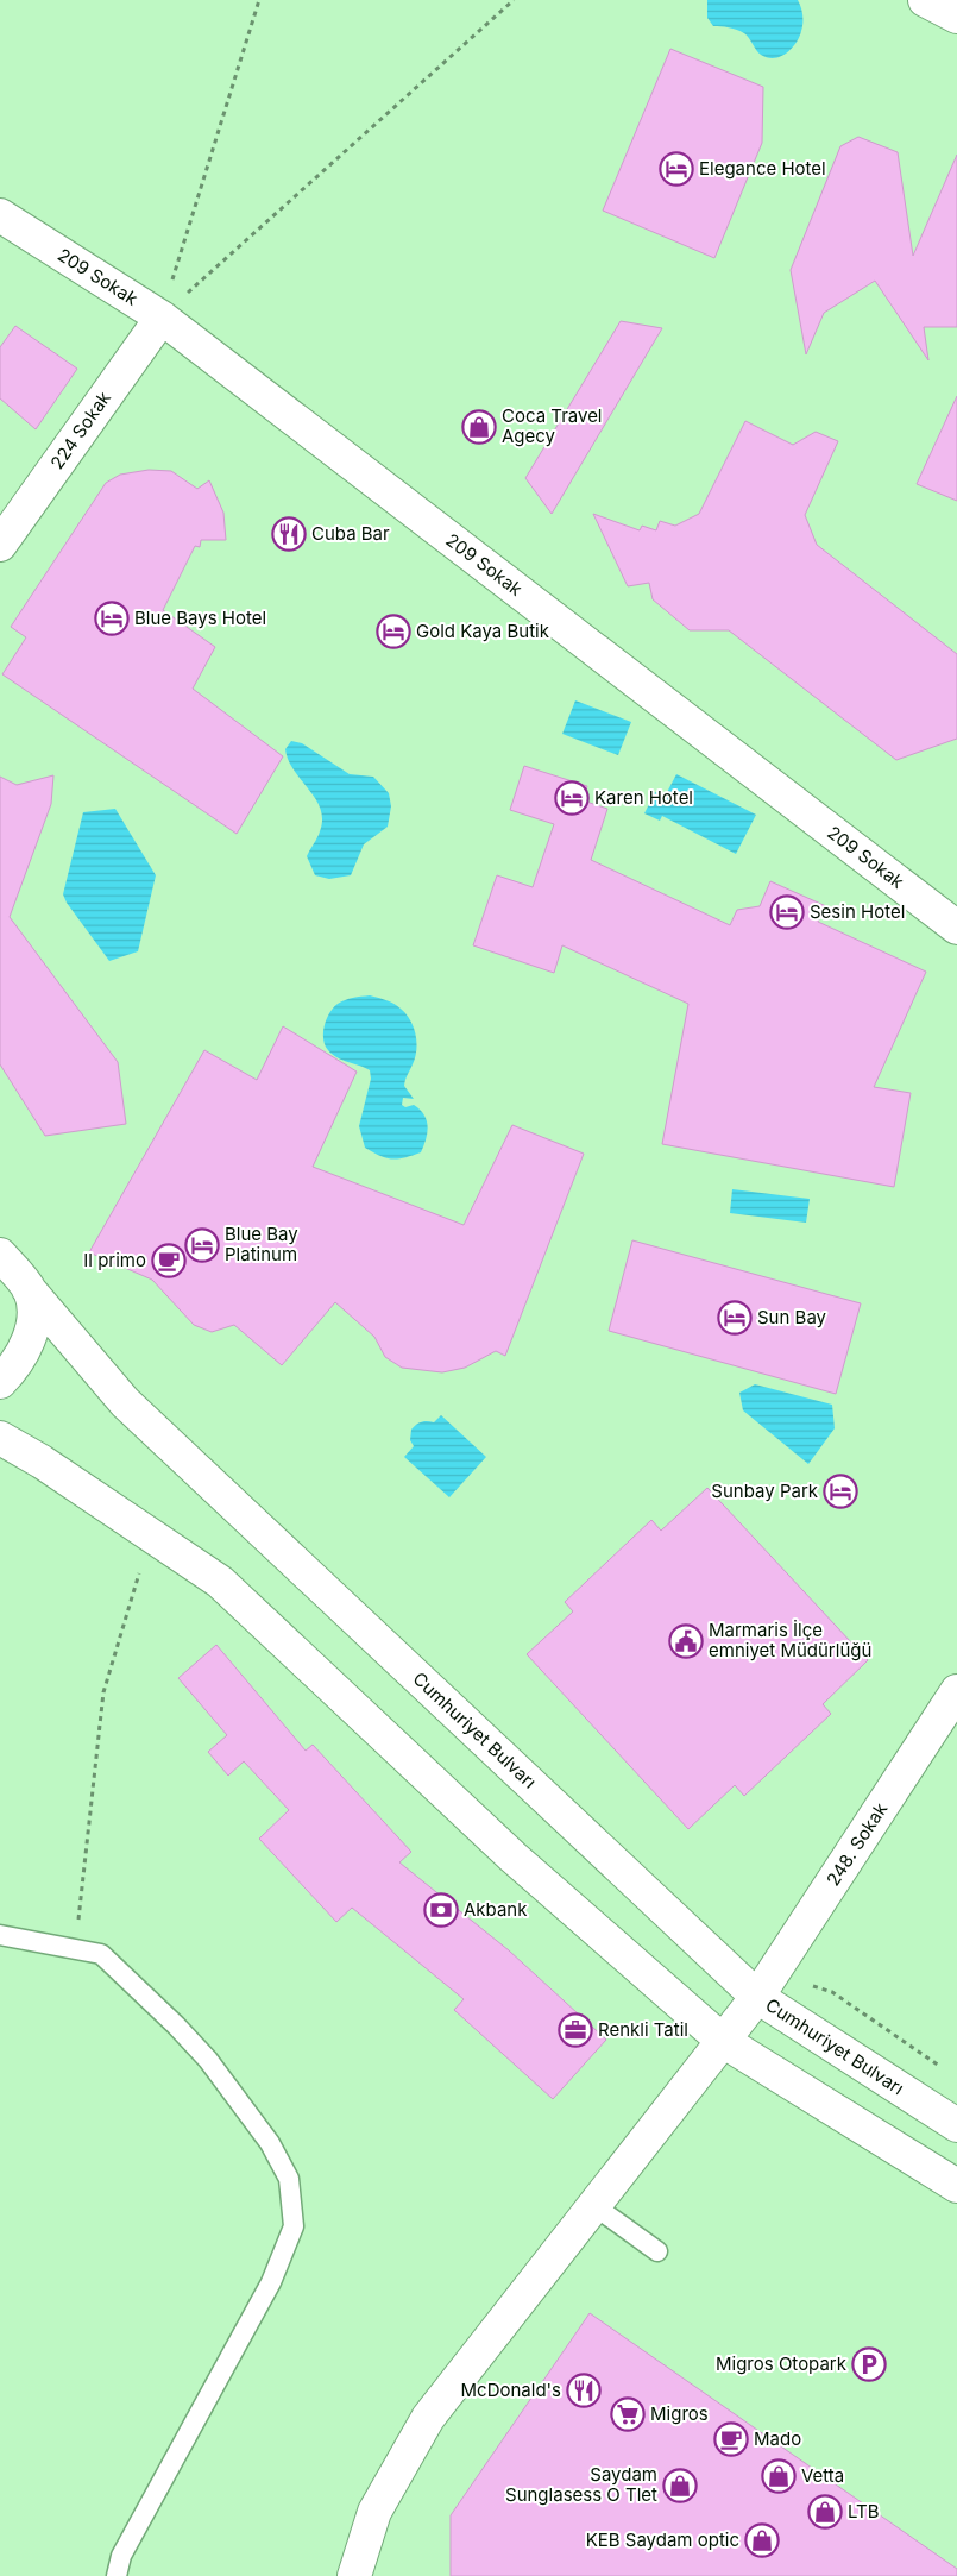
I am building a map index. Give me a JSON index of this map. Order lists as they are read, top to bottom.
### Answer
{
  "streets": {
    "main road": [
      "209 Sokak",
      "224 Sokak",
      "Cumhuriyet Bulvarı",
      "248. Sokak"
    ]
  },
  "crossings": [
    ["209 Sokak", "224 Sokak"],
    ["Cumhuriyet Bulvarı", "248. Sokak"]
  ],
  "places": {
    "hotel": [
      "Elegance Hotel",
      "Blue Bays Hotel",
      "Gold Kaya Butik",
      "Karen Hotel",
      "Sesin Hotel",
      "Blue Bay Platinum",
      "Sun Bay",
      "Sunbay Park"
    ],
    "shop": [
      "Coca Travel Agecy",
      "Vetta",
      "Saydam Sunglasess O Tlet",
      "LTB",
      "KEB Saydam optic"
    ],
    "restaurant": ["Cuba Bar", "McDonald's"],
    "cafe": ["Il primo", "Mado"],
    "public building": ["Marmaris İlçe emniyet Müdürlüğü"],
    "bank": ["Akbank"],
    "office": ["Renkli Tatil"],
    "parking": ["Migros Otopark"],
    "supermarket": ["Migros"]
  }
}
